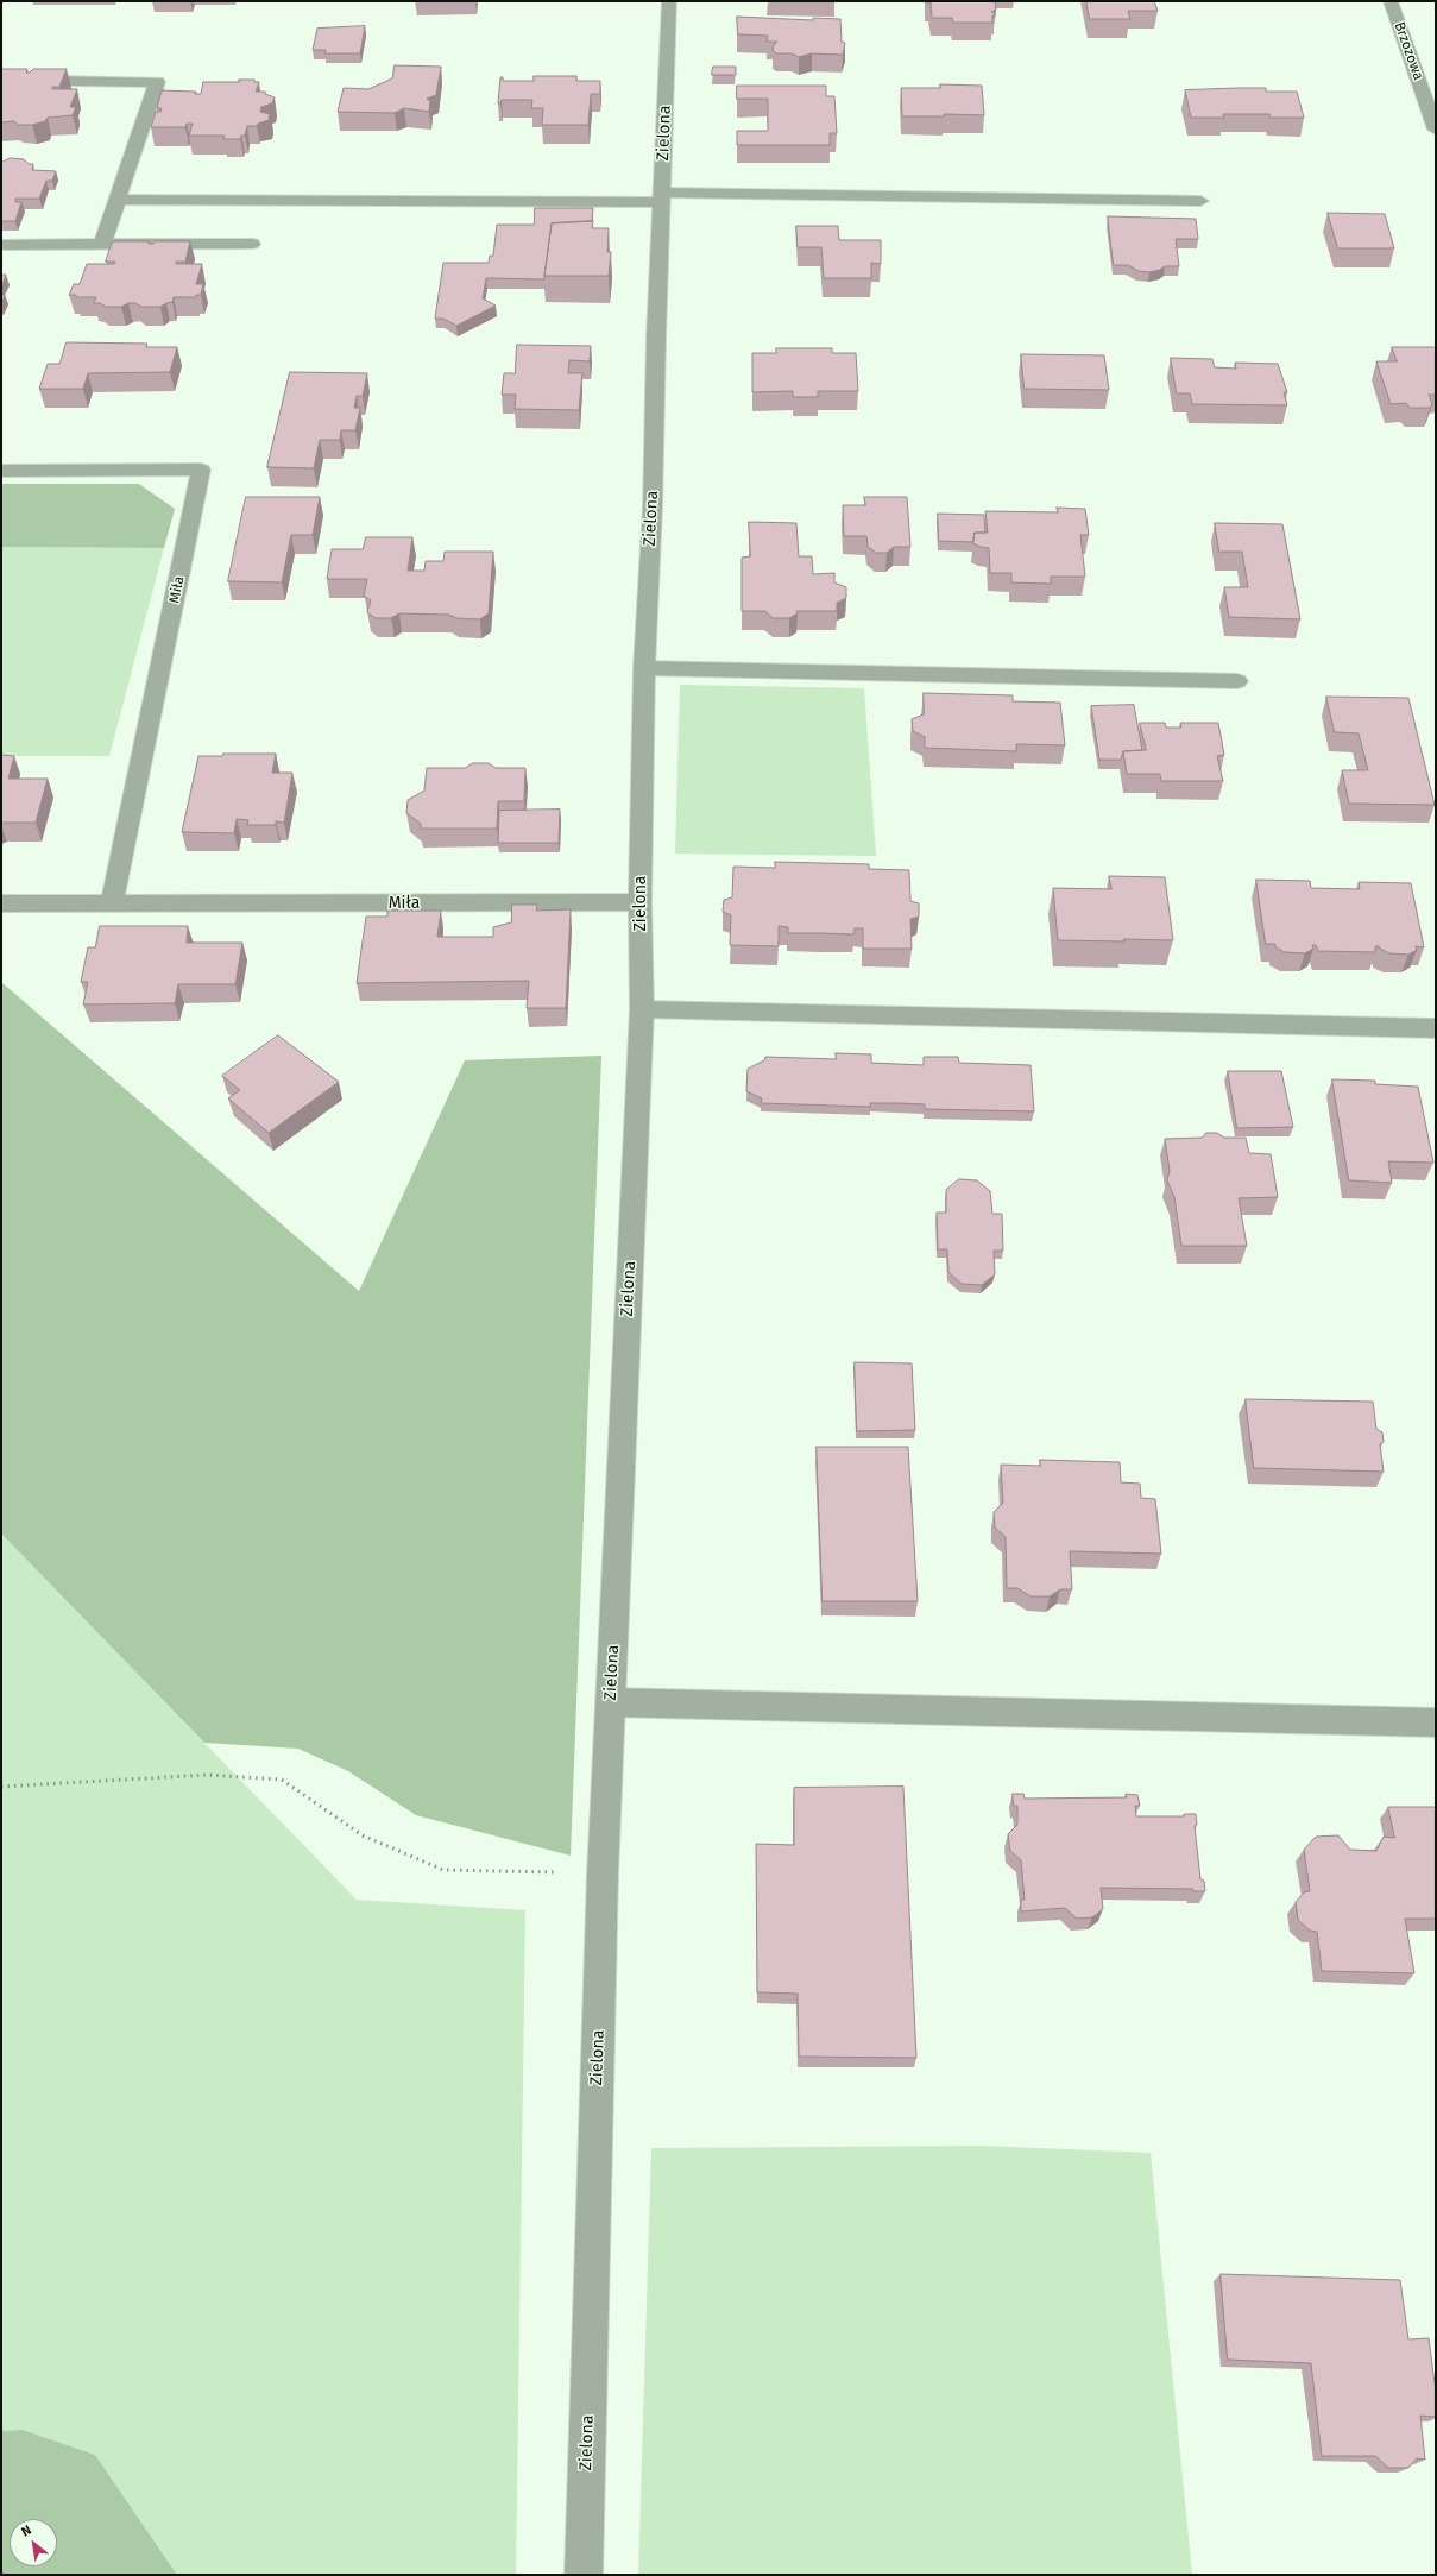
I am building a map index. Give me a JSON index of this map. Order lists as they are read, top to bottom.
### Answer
{
  "streets": {
    "street": ["Brzozowa", "Zielona", "Miła"]
  },
  "crossings": [
    ["Zielona", "Miła"]
  ],
  "north": "top left"
}
